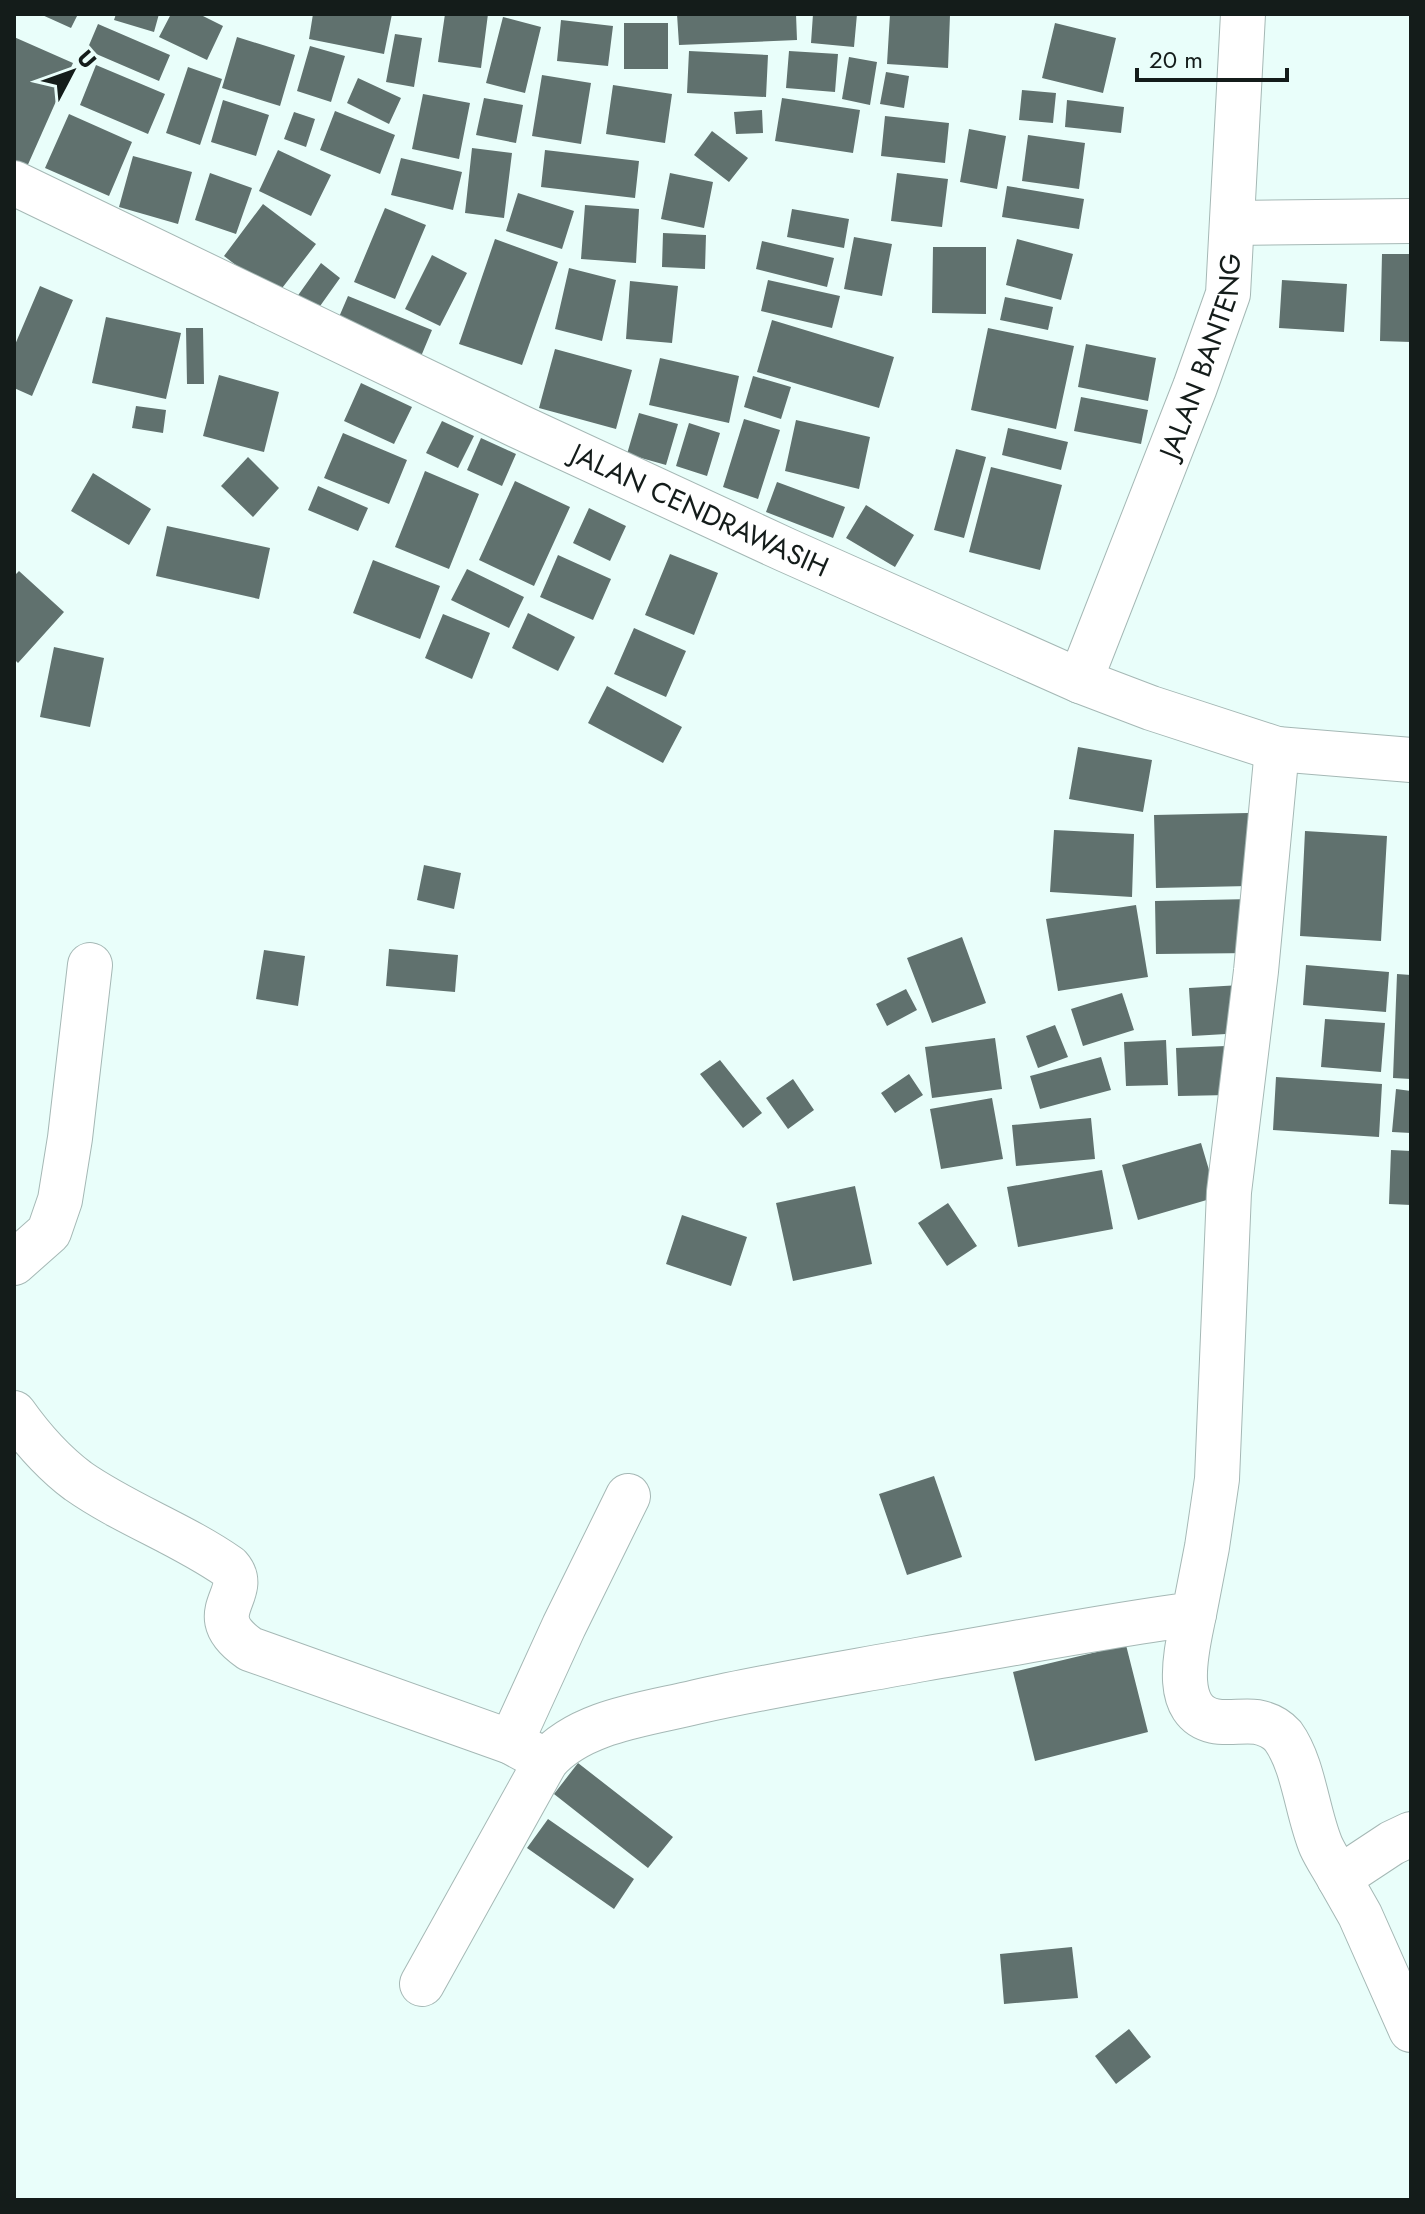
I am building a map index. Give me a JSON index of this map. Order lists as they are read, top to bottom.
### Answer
{
  "streets": {
    "street": ["JALAN BANTENG", "JALAN CENDRAWASIH"]
  },
  "crossings": [
    ["JALAN BANTENG", "JALAN CENDRAWASIH"]
  ],
  "scale_bar": "20 m",
  "north": "top right"
}
